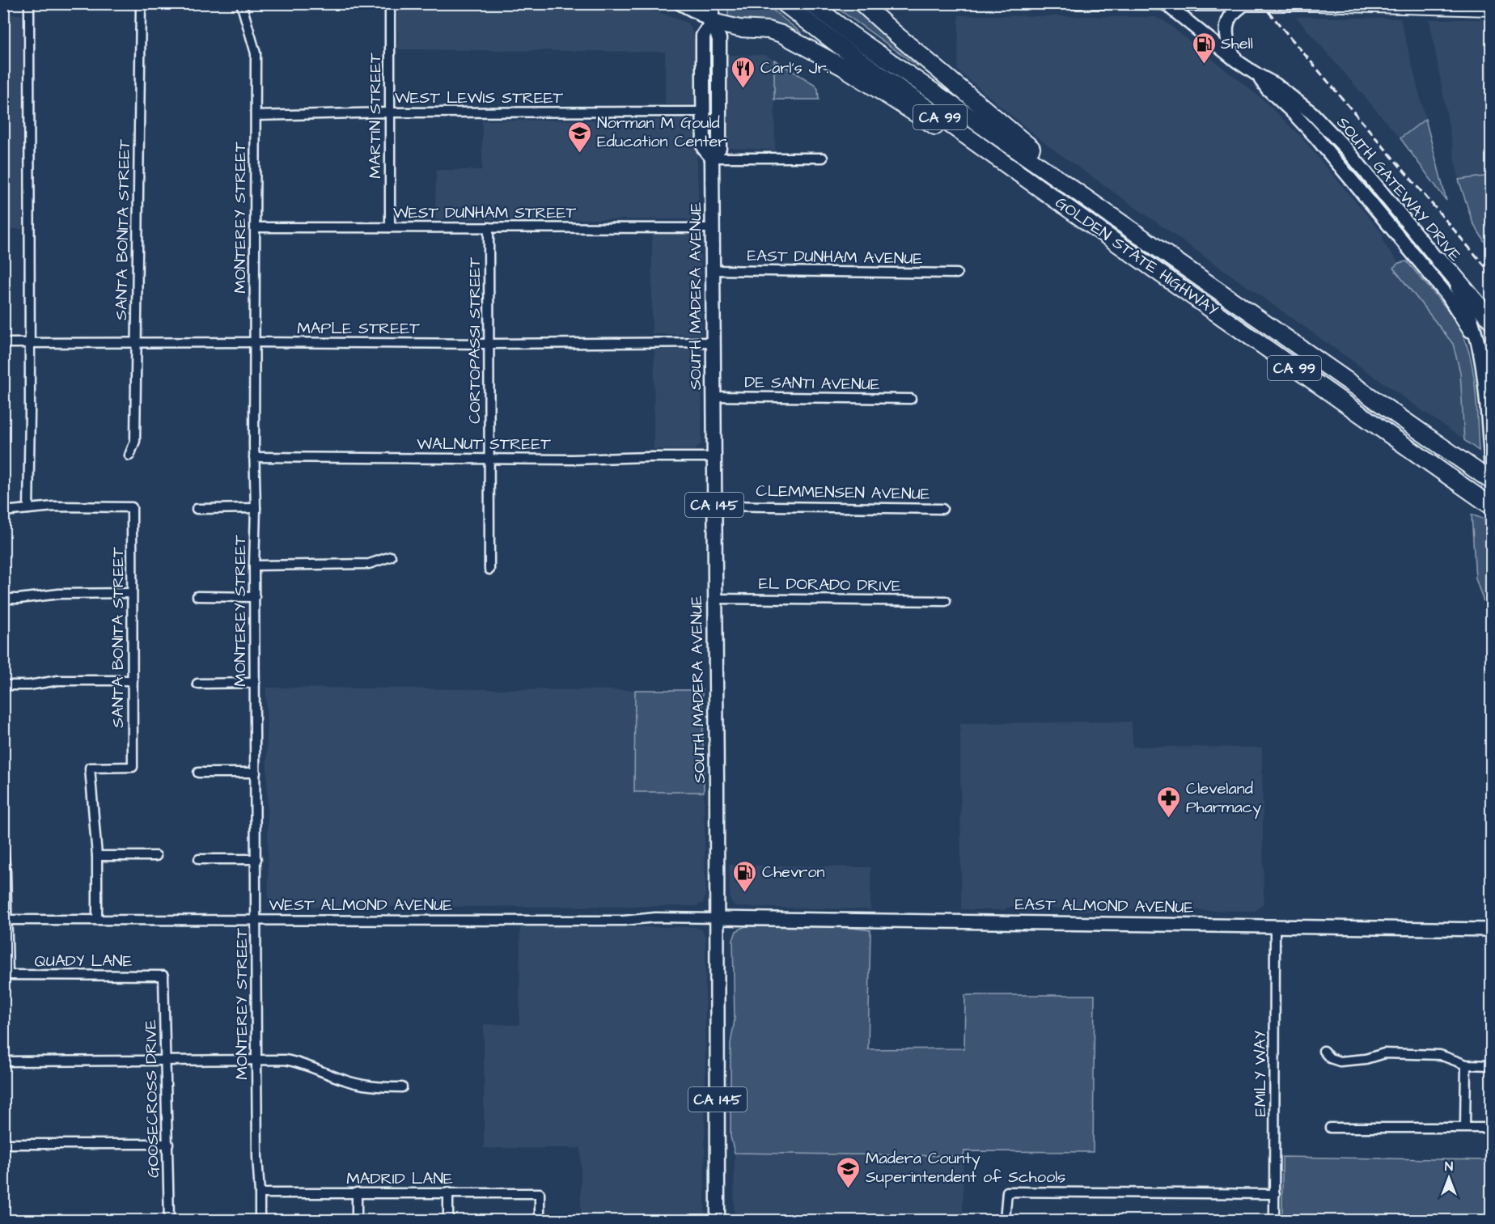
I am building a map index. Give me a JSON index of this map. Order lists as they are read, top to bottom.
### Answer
{
  "streets": {
    "highway": ["CA 99", "GOLDEN STATE HIGHWAY"],
    "main road": [
      "SOUTH GATEWAY DRIVE",
      "SOUTH MADERA AVENUE",
      "CA 145",
      "EAST ALMOND AVENUE"
    ],
    "street": [
      "WEST LEWIS STREET",
      "MARTIN STREET",
      "WEST DUNHAM STREET",
      "MONTEREY STREET",
      "SANTA BONITA STREET",
      "EAST DUNHAM AVENUE",
      "MAPLE STREET",
      "CORTOPASSI STREET",
      "DE SANTI AVENUE",
      "WALNUT STREET",
      "CLEMMENSEN AVENUE",
      "EL DORADO DRIVE",
      "WEST ALMOND AVENUE",
      "QUADY LANE",
      "EMILY WAY",
      "GOOSECROSS DRIVE",
      "MADRID LANE"
    ]
  },
  "crossings": [
    ["WEST LEWIS STREET", "MARTIN STREET"],
    ["WEST LEWIS STREET", "MONTEREY STREET"],
    ["WEST LEWIS STREET", "SOUTH MADERA AVENUE"],
    ["MARTIN STREET", "WEST DUNHAM STREET"],
    ["WEST DUNHAM STREET", "MONTEREY STREET"],
    ["WEST DUNHAM STREET", "SOUTH MADERA AVENUE"],
    ["WEST DUNHAM STREET", "CORTOPASSI STREET"],
    ["MONTEREY STREET", "MAPLE STREET"],
    ["MONTEREY STREET", "WALNUT STREET"],
    ["MONTEREY STREET", "WEST ALMOND AVENUE"],
    ["MONTEREY STREET", "MADRID LANE"],
    ["SANTA BONITA STREET", "MAPLE STREET"],
    ["EAST DUNHAM AVENUE", "SOUTH MADERA AVENUE"],
    ["SOUTH MADERA AVENUE", "MAPLE STREET"],
    ["SOUTH MADERA AVENUE", "DE SANTI AVENUE"],
    ["SOUTH MADERA AVENUE", "WALNUT STREET"],
    ["SOUTH MADERA AVENUE", "CLEMMENSEN AVENUE"],
    ["SOUTH MADERA AVENUE", "EL DORADO DRIVE"],
    ["SOUTH MADERA AVENUE", "WEST ALMOND AVENUE"],
    ["SOUTH MADERA AVENUE", "EAST ALMOND AVENUE"],
    ["MAPLE STREET", "CORTOPASSI STREET"],
    ["CORTOPASSI STREET", "WALNUT STREET"],
    ["WEST ALMOND AVENUE", "EAST ALMOND AVENUE"],
    ["EAST ALMOND AVENUE", "EMILY WAY"],
    ["QUADY LANE", "GOOSECROSS DRIVE"]
  ],
  "places": {
    "fuel station": ["Shell", "Chevron"],
    "restaurant": ["Carl's Jr."],
    "school or university": ["Norman M Gould Education Center", "Madera County Superintendent of Schools"],
    "pharmacy": ["Cleveland Pharmacy"]
  },
  "north": "top"
}
